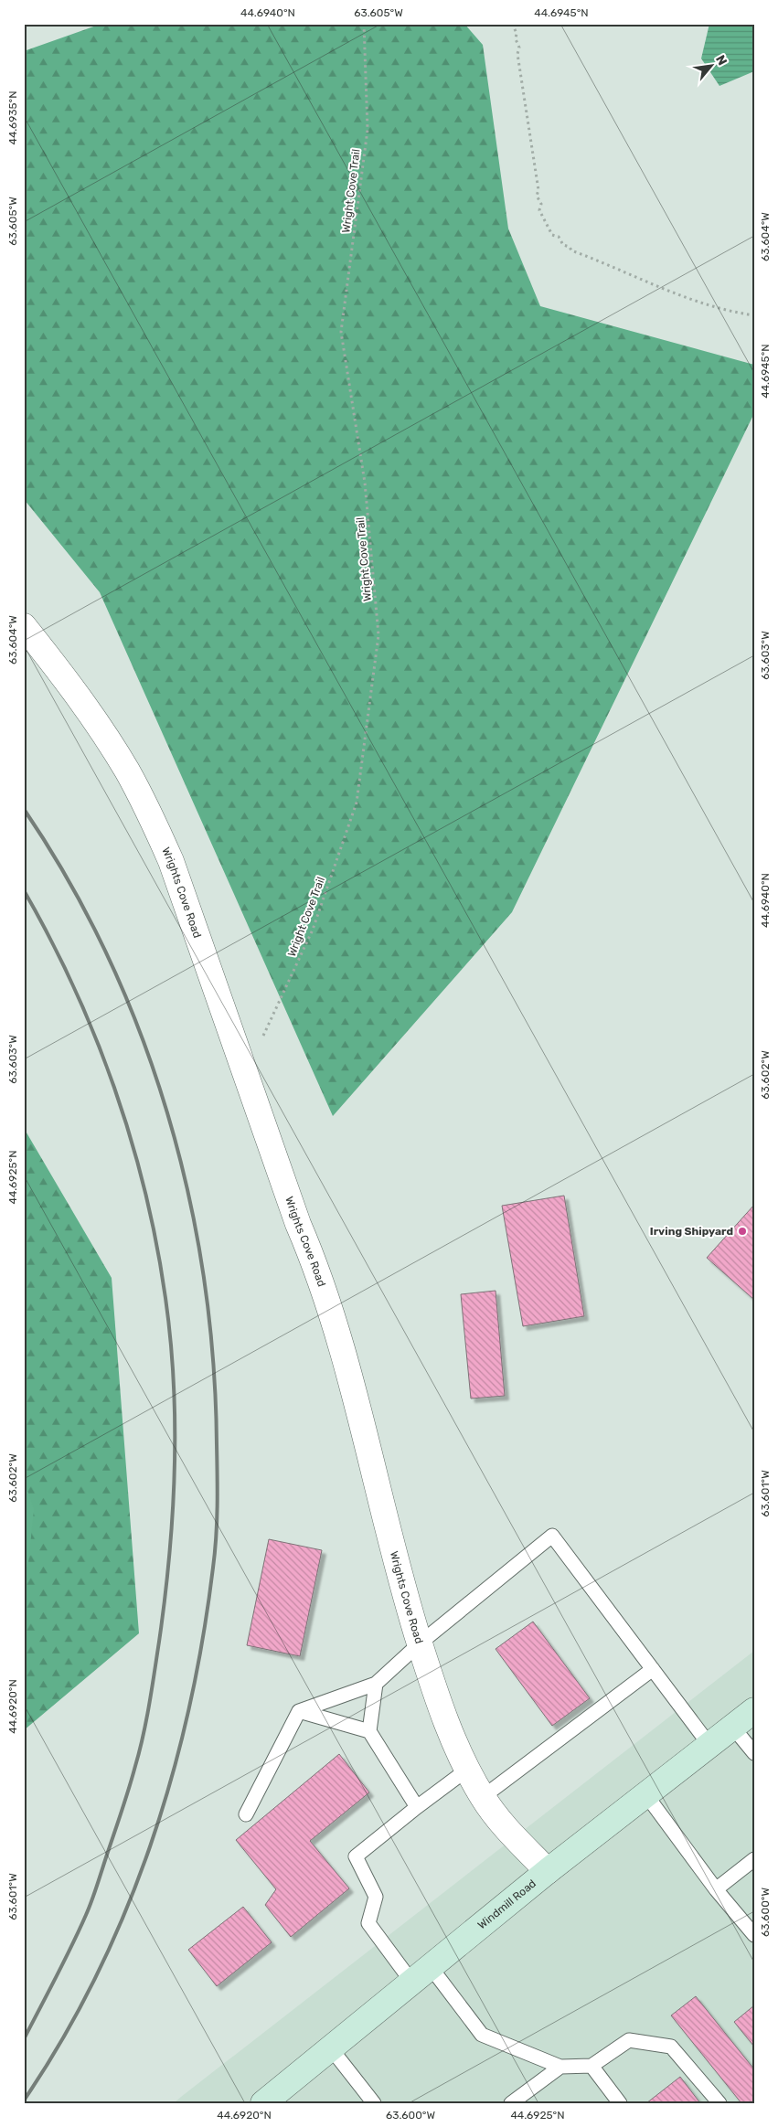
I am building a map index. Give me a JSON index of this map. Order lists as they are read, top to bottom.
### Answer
{
  "streets": {
    "main road": ["Windmill Road"],
    "street": ["Wrights Cove Road"],
    "path": ["Wright Cove Trail"]
  },
  "crossings": [
    ["Wright Cove Trail", "Wrights Cove Road"],
    ["Wrights Cove Road", "Windmill Road"]
  ],
  "places": ["Irving Shipyard"],
  "north": "top right",
  "coordinates": [
    "44.6940°N",
    "63.605°W",
    "44.6945°N",
    "44.6935°N",
    "63.604°W",
    "63.603°W",
    "63.602°W",
    "44.6925°N",
    "63.601°W",
    "44.6920°N",
    "63.600°W"
  ]
}
